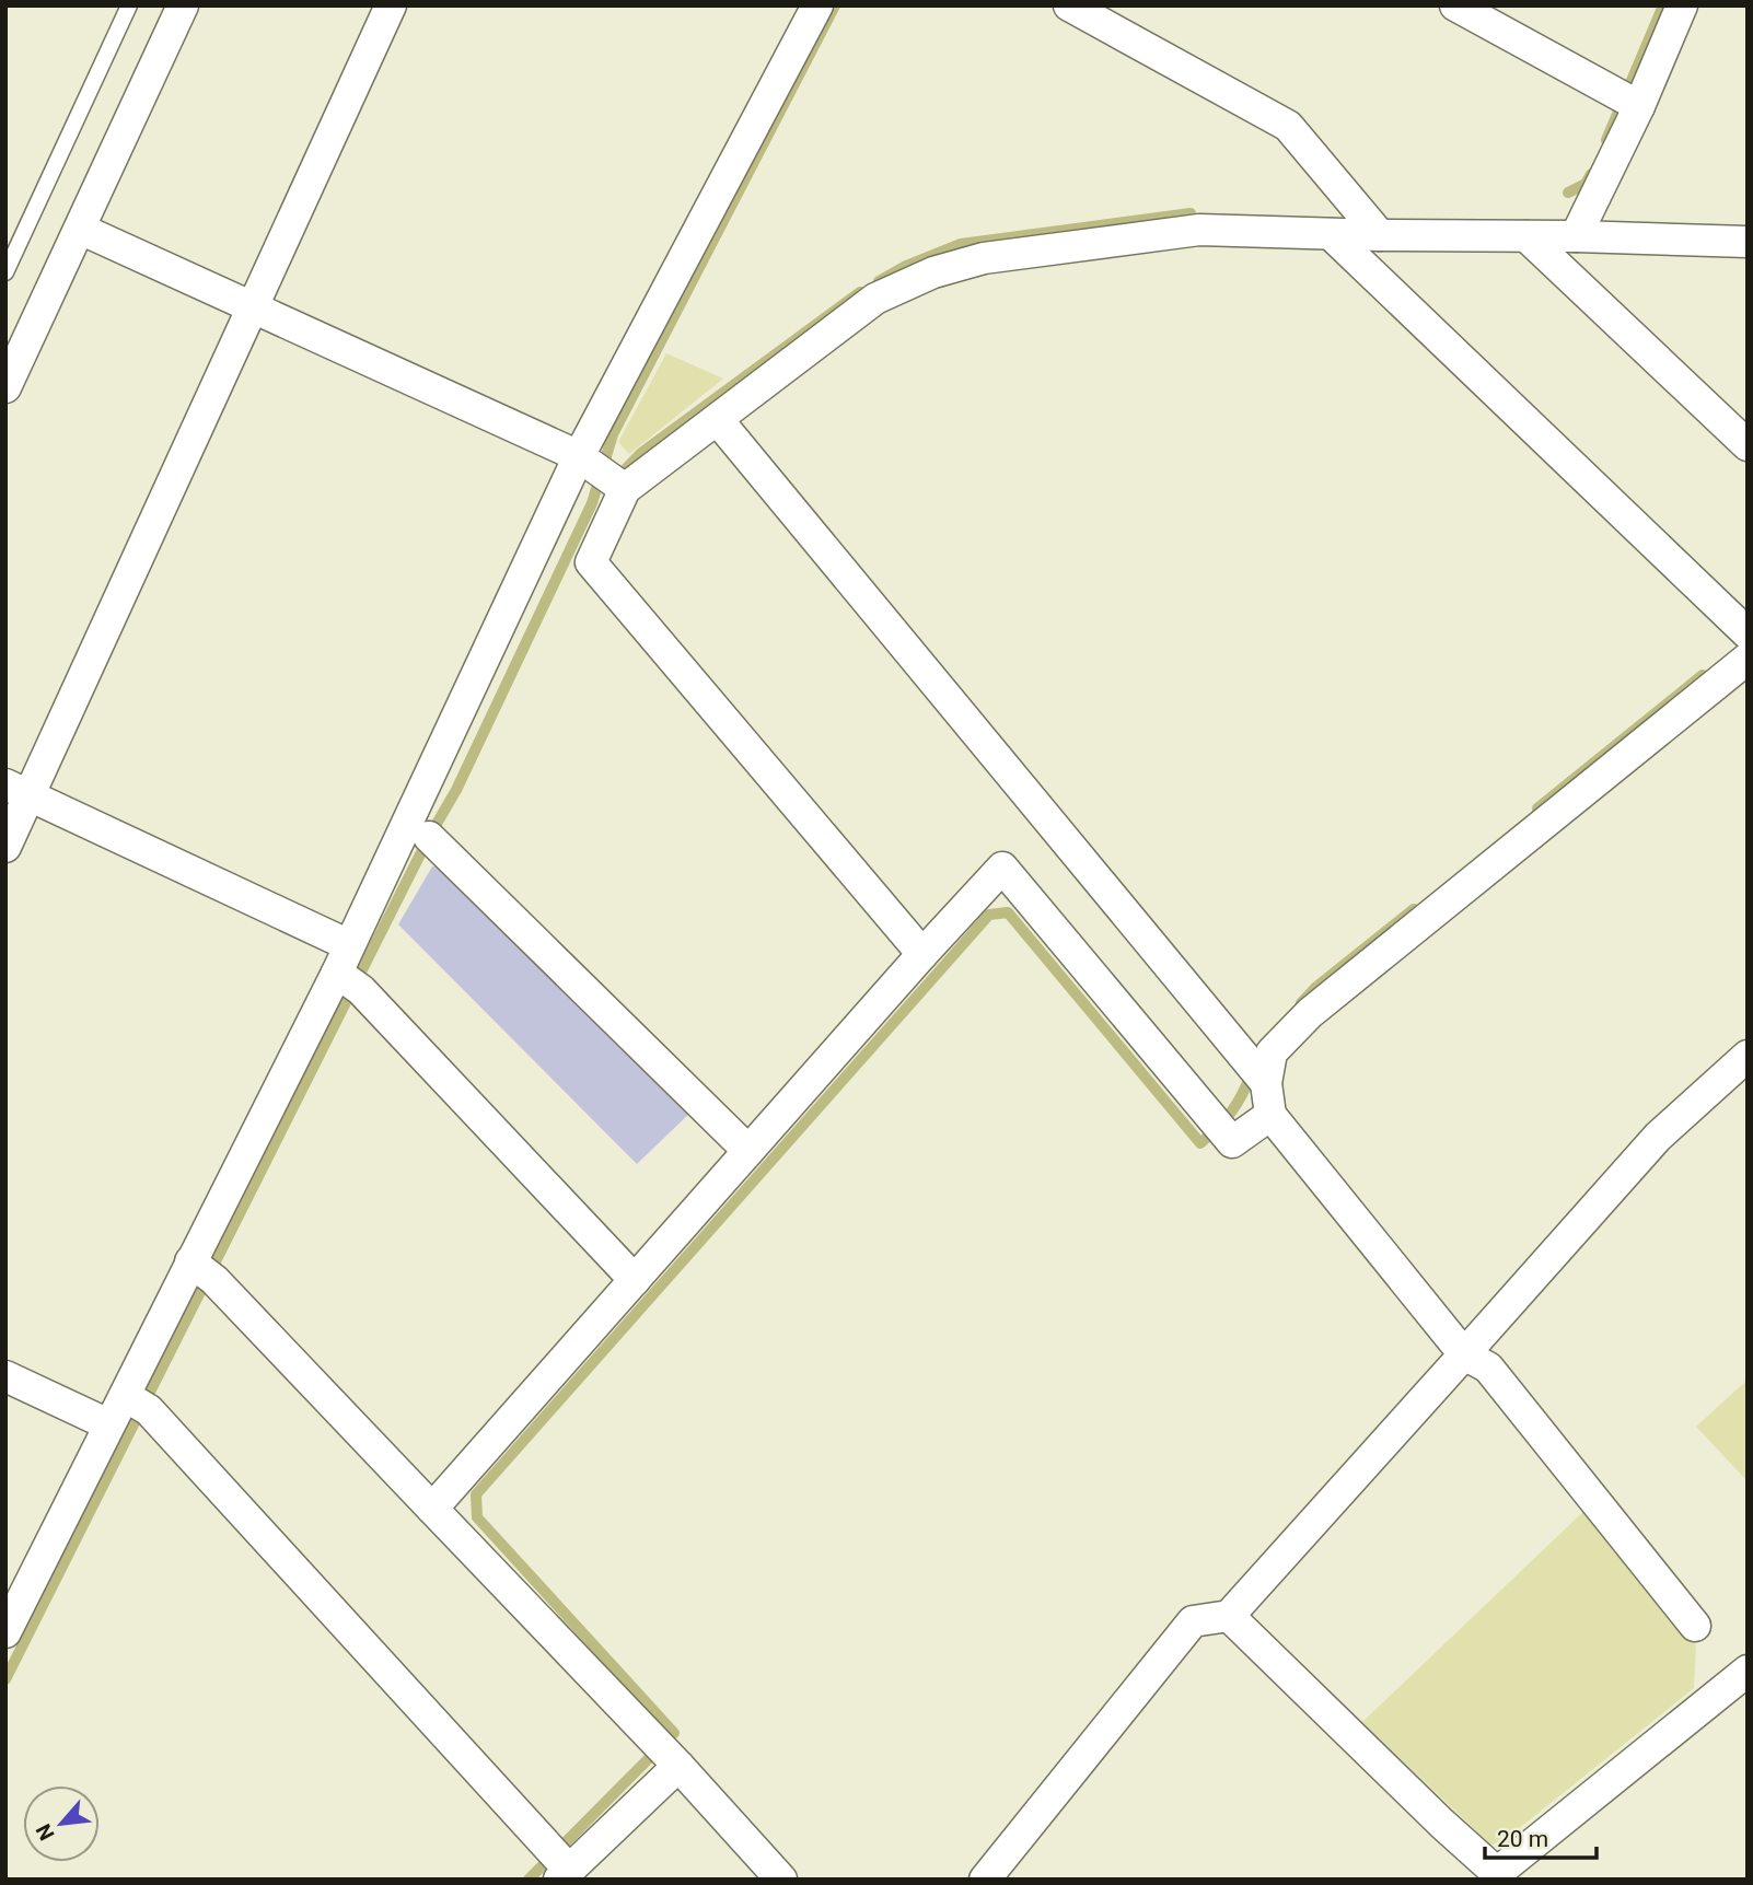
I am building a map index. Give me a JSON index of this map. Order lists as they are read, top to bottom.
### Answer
{
  "scale_bar": "20 m",
  "north": "bottom left"
}
